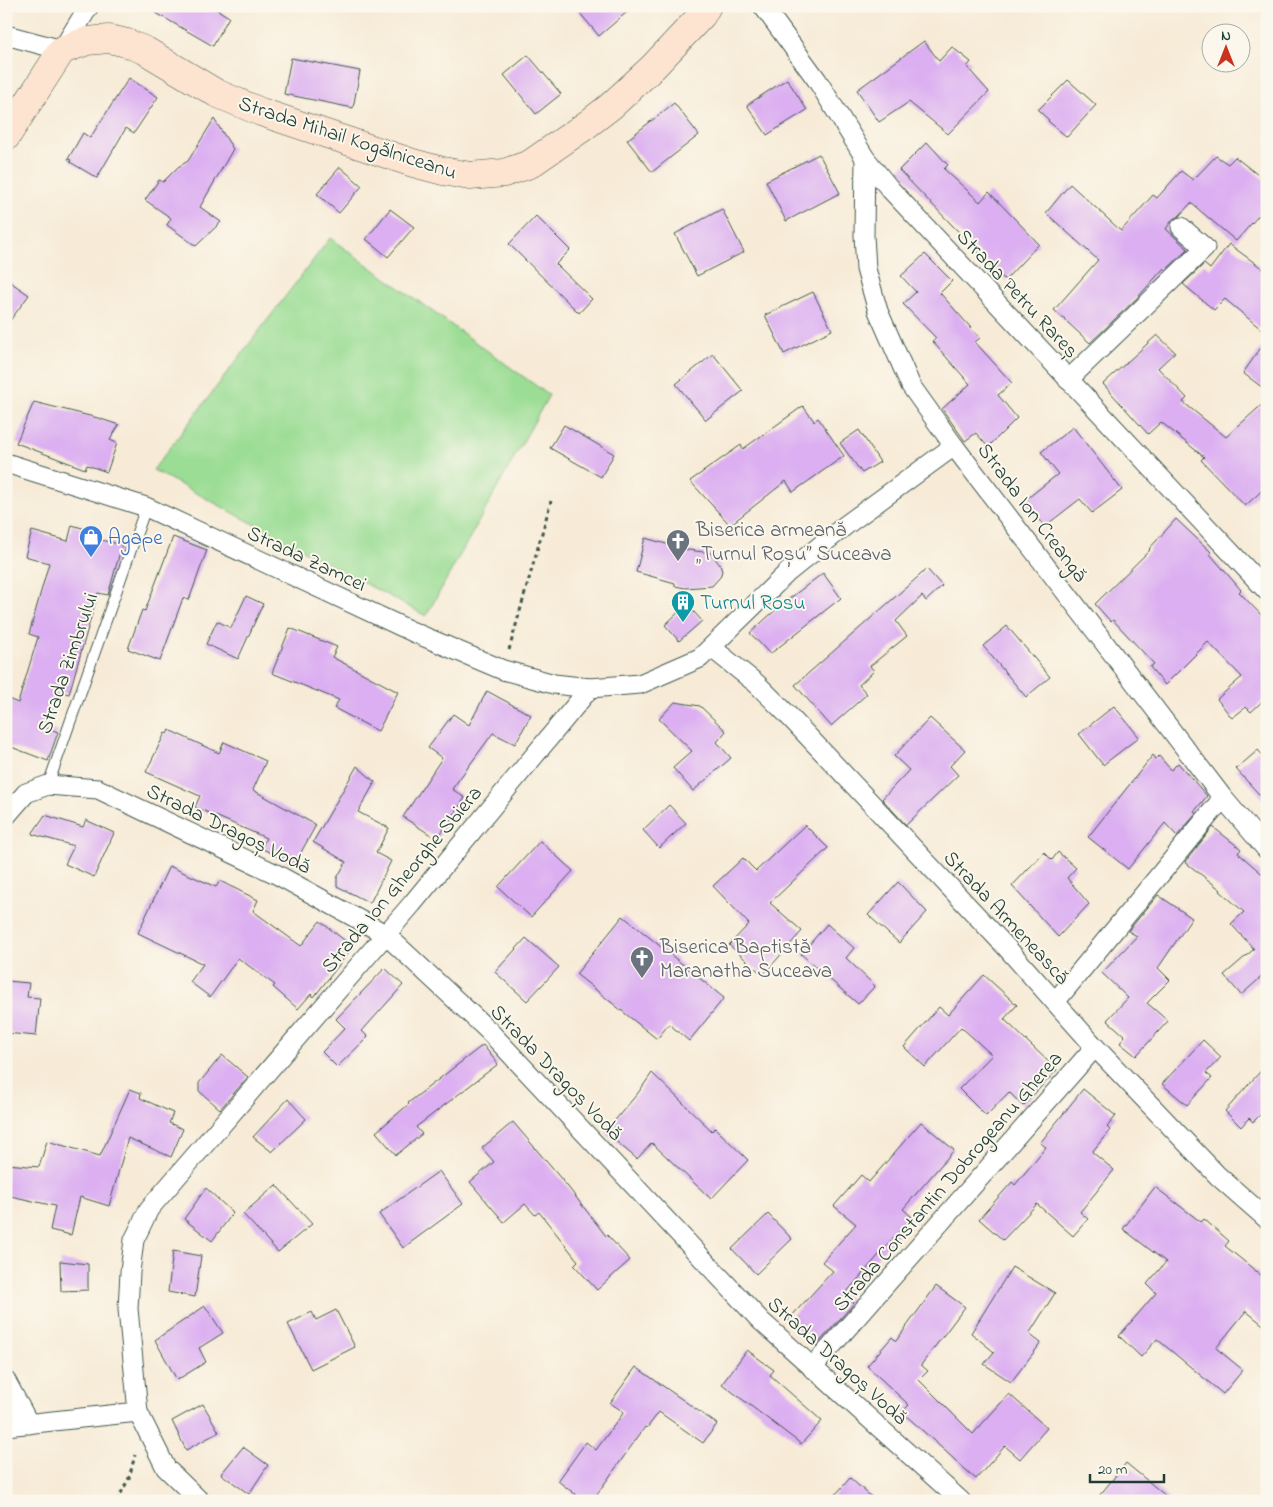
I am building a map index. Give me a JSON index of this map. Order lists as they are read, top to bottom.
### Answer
{
  "streets": {
    "street": [
      "Strada Mihail Kogălniceanu",
      "Strada Petru Rareș",
      "Strada Ion Creangă",
      "Strada Zamcei",
      "Strada Dragoș Vodă",
      "Strada Ion Gheorghe Sbiera",
      "Strada Armenească",
      "Strada Constantin Dobrogeanu Gherea"
    ],
    "lane": ["Strada Zimbrului"]
  },
  "crossings": [
    ["Strada Petru Rareș", "Strada Ion Creangă"],
    ["Strada Zamcei", "Strada Zimbrului"],
    ["Strada Zamcei", "Strada Ion Gheorghe Sbiera"],
    ["Strada Zimbrului", "Strada Dragoș Vodă"],
    ["Strada Dragoș Vodă", "Strada Ion Gheorghe Sbiera"],
    ["Strada Dragoș Vodă", "Strada Constantin Dobrogeanu Gherea"],
    ["Strada Armenească", "Strada Constantin Dobrogeanu Gherea"]
  ],
  "places": {
    "shop": ["Agape"],
    "church": ["Biserica armeană „Turnul Roșu” Suceava", "Biserica Baptistă Maranatha Suceava"],
    "building": ["Turnul Rosu"]
  },
  "scale_bar": "20 m",
  "north": "top"
}
